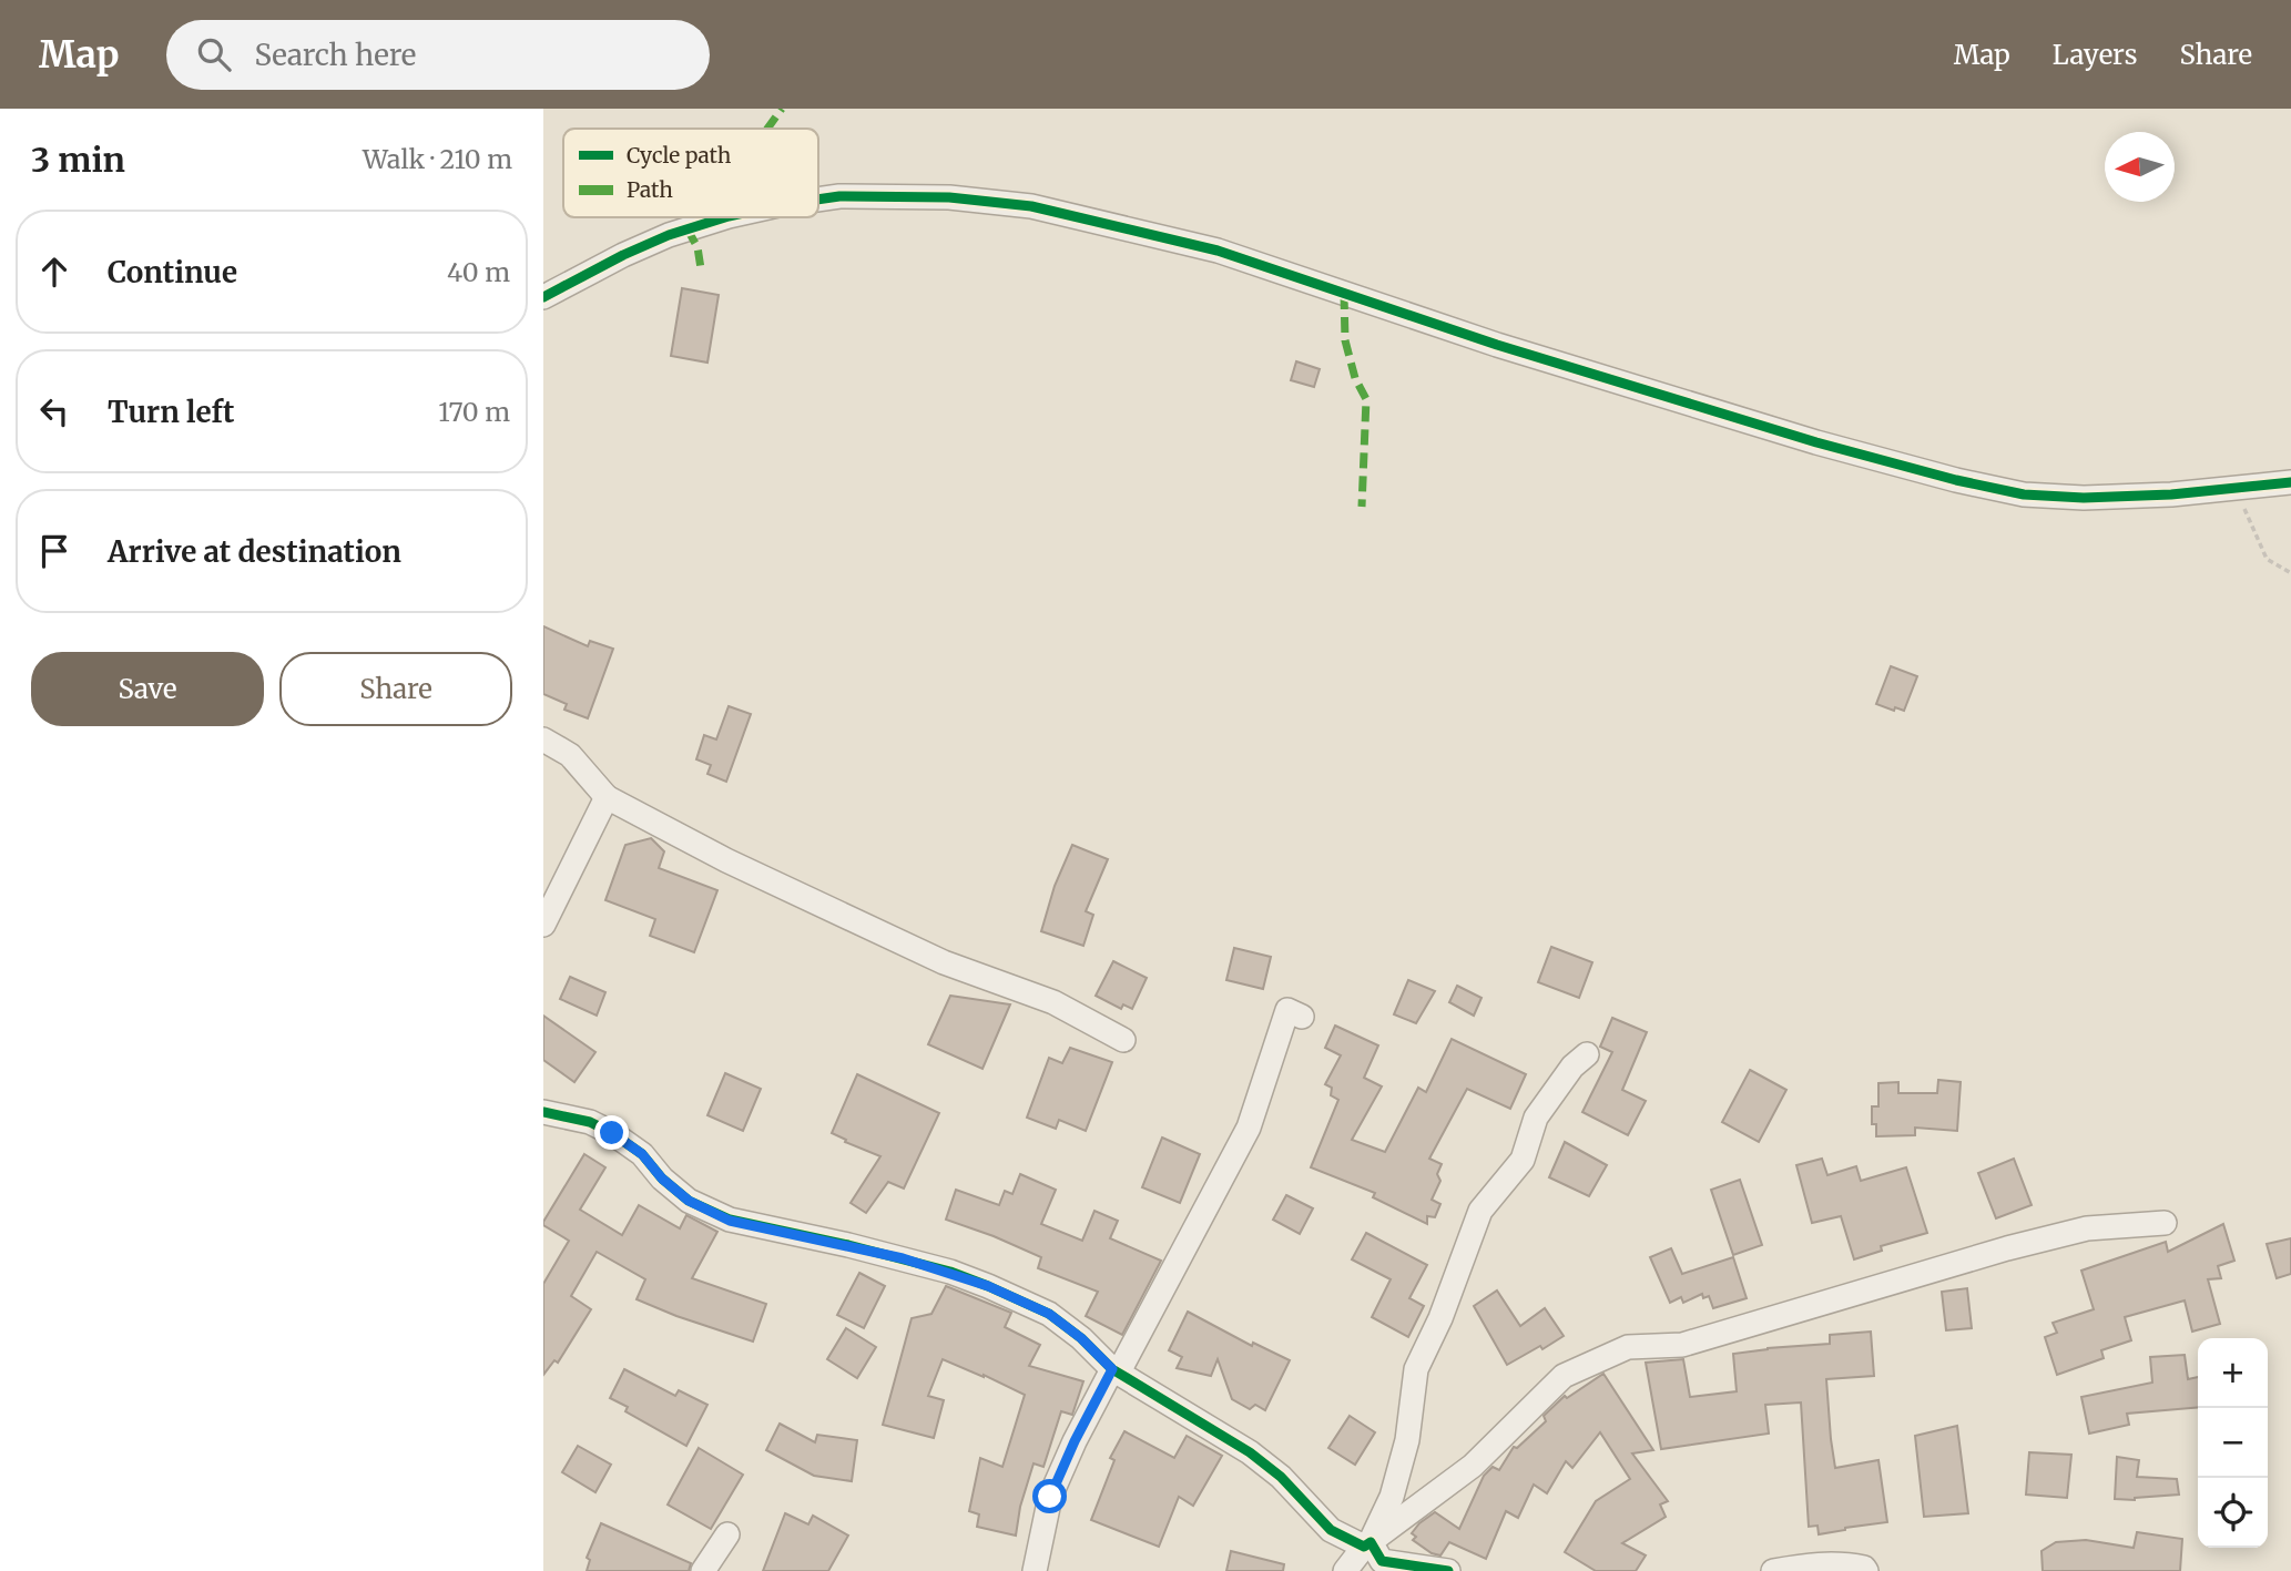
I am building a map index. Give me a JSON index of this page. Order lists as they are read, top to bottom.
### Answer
{
  "legend": ["Cycle path", "Path"],
  "north": "left",
  "page": {
    "header": "Map",
    "search": "Search here",
    "nav": ["Map", "Layers", "Share"],
    "heading": ["3 min", "Walk · 210 m"],
    "list": [
      ["Continue", "40 m"],
      ["Turn left", "170 m"],
      "Arrive at destination"
    ],
    "buttons": ["Save", "Share"],
    "map_buttons": ["+", "−"]
  }
}
